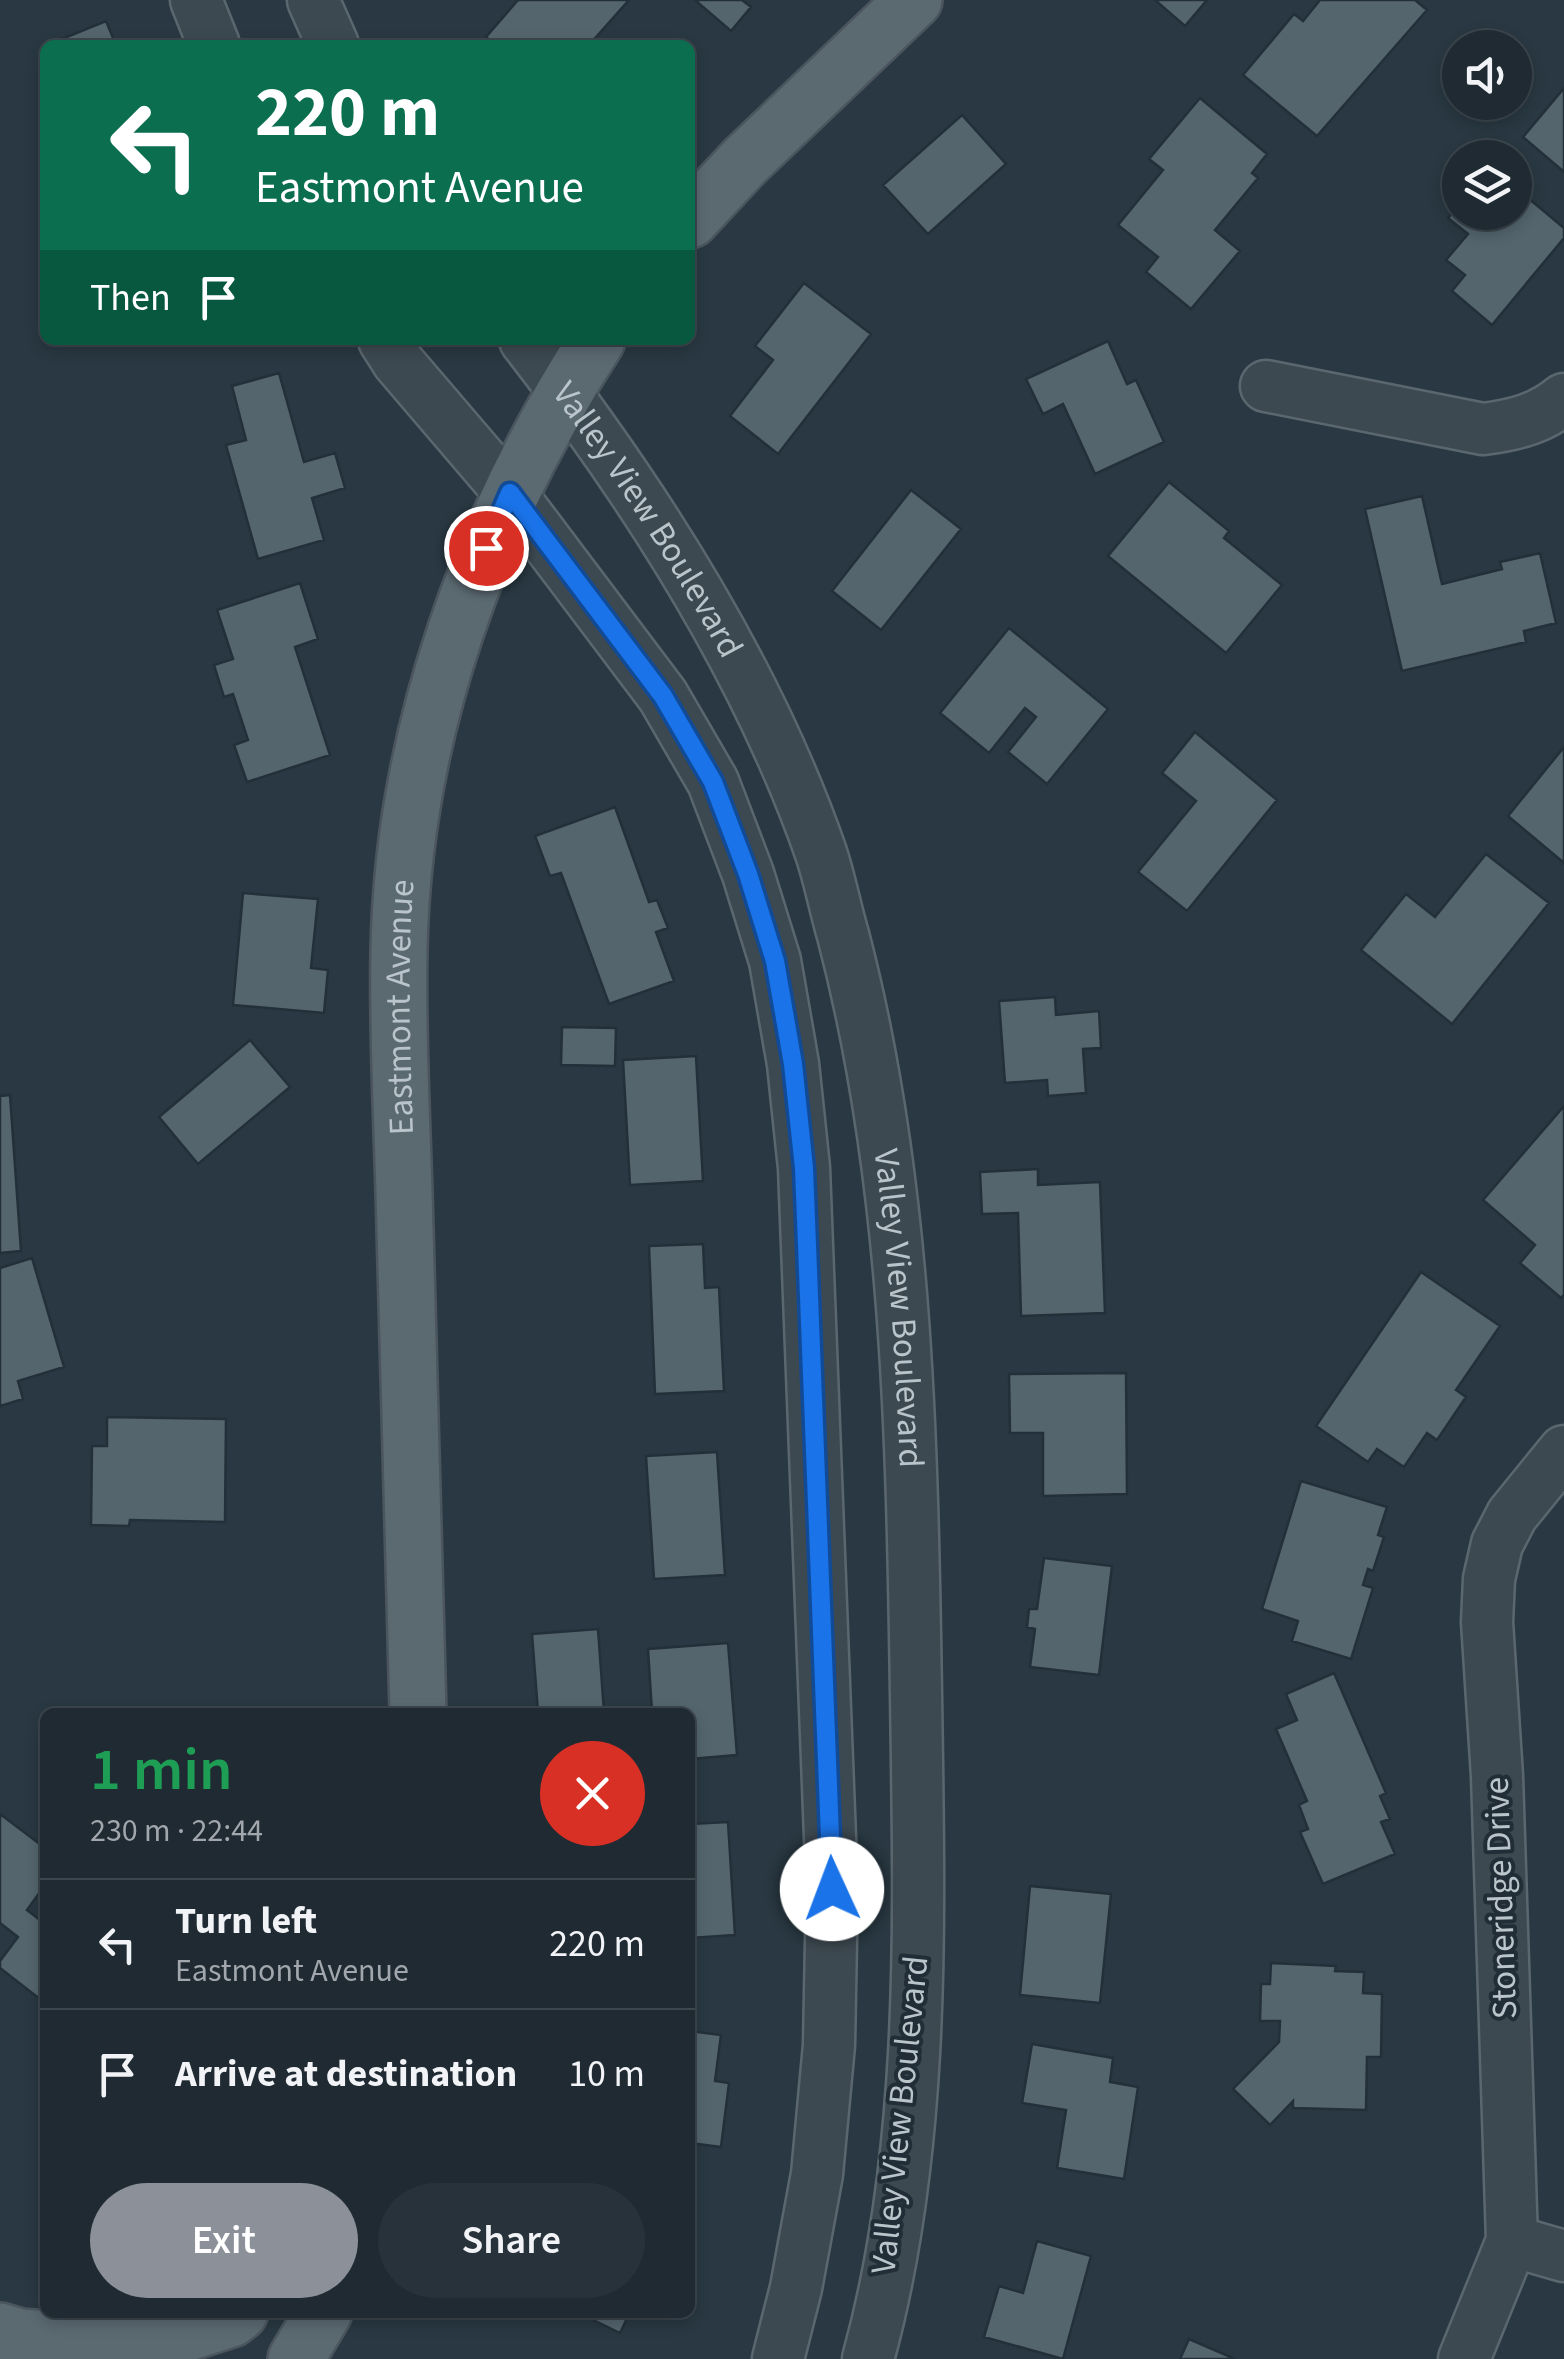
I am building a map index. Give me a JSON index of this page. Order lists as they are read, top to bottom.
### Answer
{
  "streets": {
    "main road": ["Eastmont Avenue"],
    "street": ["Valley View Boulevard", "Stoneridge Drive"]
  },
  "crossings": [
    ["Valley View Boulevard", "Eastmont Avenue"]
  ],
  "page": {
    "turn": ["220 m", "Eastmont Avenue"],
    "then": "Then",
    "heading": ["1 min", "230 m · 22:44"],
    "list": [
      {
        "name": "Turn left",
        "note": "Eastmont Avenue",
        "value": "220 m"
      },
      {
        "name": "Arrive at destination",
        "value": "10 m"
      }
    ],
    "buttons": ["Exit", "Share"]
  }
}
